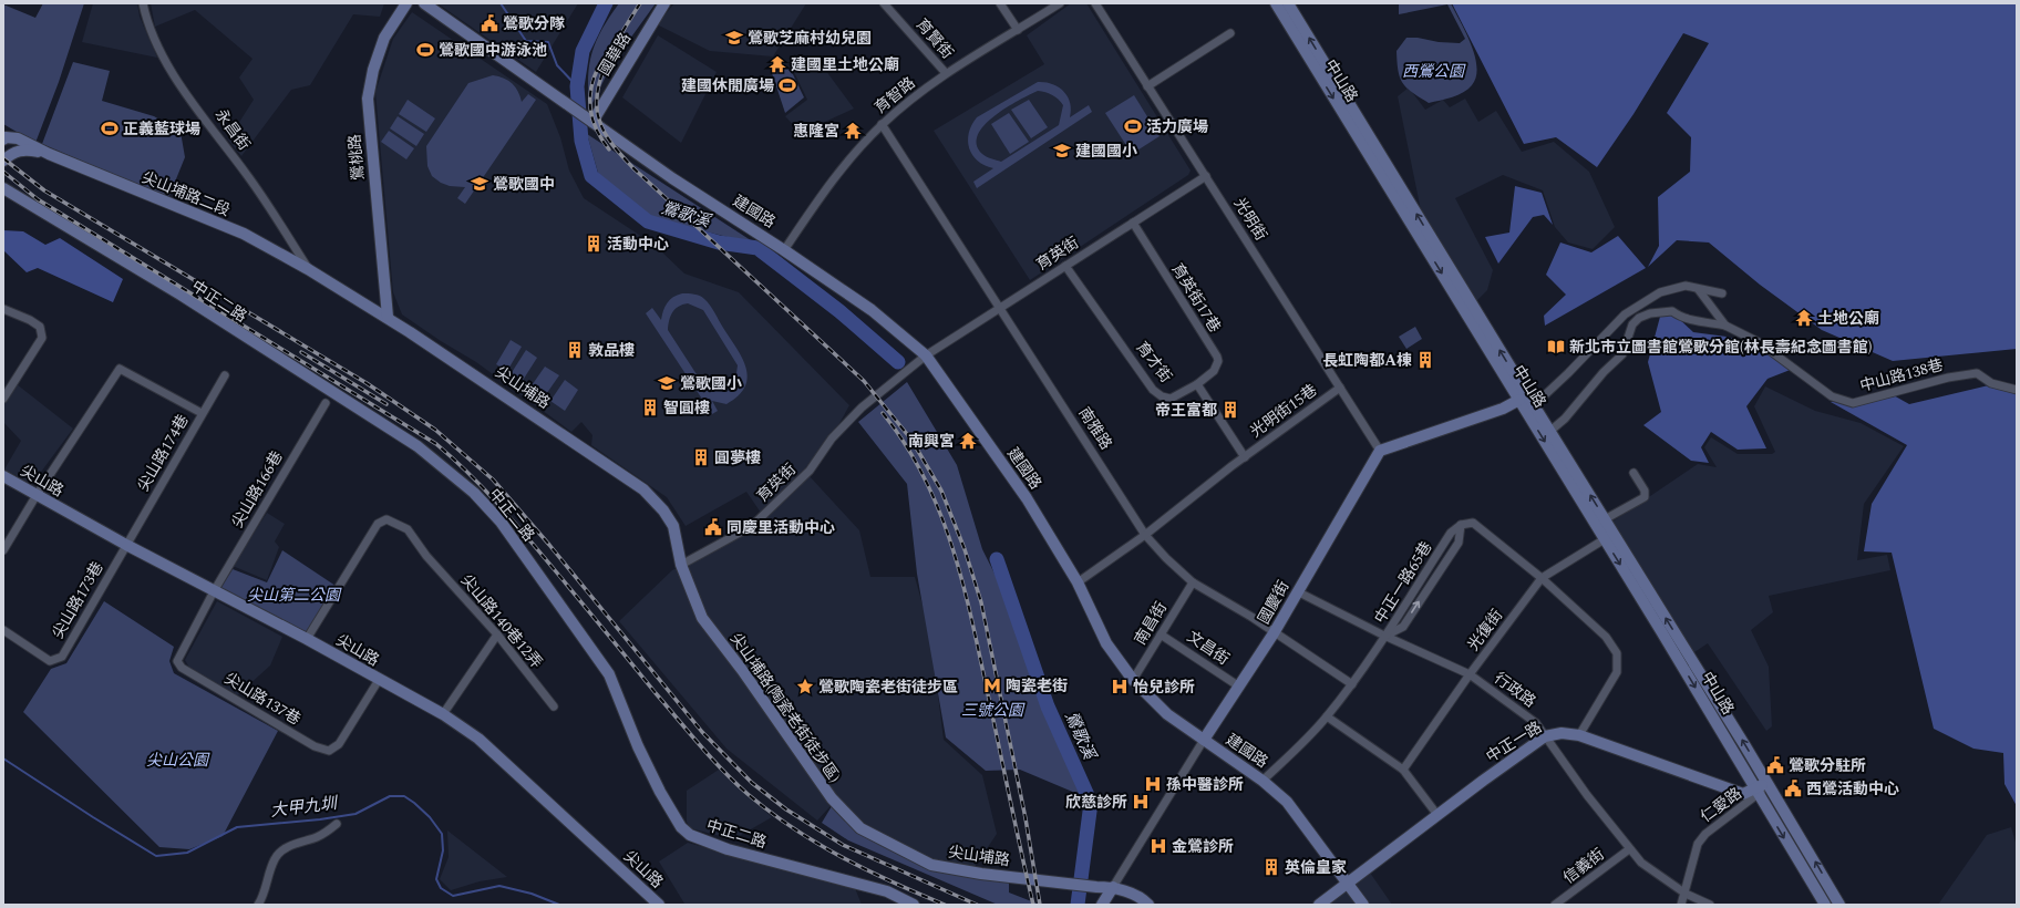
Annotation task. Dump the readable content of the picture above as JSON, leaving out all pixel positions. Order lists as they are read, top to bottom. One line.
{"streets":{"street":["育賢街","國華路","中山路","育智路","永昌街","鶯桃路","尖山埔路二段","建國路","光明街","育英街","育英街17巷","中正二路","育才街","中山路138巷","尖山埔路","光明街15巷","南雅路","尖山路174巷","尖山路","尖山路166巷","中正一路65巷","尖山路173巷","國慶街","尖山路140巷12弄","南昌街","光復街","文昌街","行政路","尖山路137巷","尖山埔路(陶瓷老街徒步區)","中正一路","仁愛路","信義街"]},"crossings":[["育賢街","育智路"],["國華路","建國路"],["中山路","光復街"],["中山路","中正一路"],["中山路","仁愛路"],["育智路","建國路"],["育智路","南雅路"],["永昌街","尖山埔路二段"],["永昌街","尖山埔路"],["鶯桃路","尖山埔路"],["尖山埔路二段","尖山埔路"],["建國路","育英街"],["建國路","光明街15巷"],["建國路","中正一路65巷"],["建國路","國慶街"],["建國路","南昌街"],["建國路","中正一路"],["光明街","育英街"],["光明街","光明街15巷"],["光明街","國慶街"],["育英街","育英街17巷"],["育英街","育才街"],["育英街","尖山埔路"],["育英街","南雅路"],["育英街","尖山埔路(陶瓷老街徒步區)"],["育英街17巷","育才街"],["尖山埔路","國慶街"],["尖山埔路","尖山埔路(陶瓷老街徒步區)"],["光明街15巷","南雅路"],["南雅路","中正一路65巷"],["南雅路","國慶街"],["南雅路","南昌街"],["尖山路174巷","尖山路"],["尖山路174巷","尖山路173巷"],["尖山路","尖山路166巷"],["尖山路","尖山路173巷"],["尖山路","尖山路140巷12弄"],["尖山路","尖山路137巷"],["尖山路166巷","尖山路137巷"],["中正一路65巷","光復街"],["中正一路65巷","行政路"],["中正一路65巷","中正一路"],["國慶街","文昌街"],["國慶街","行政路"],["南昌街","文昌街"],["光復街","行政路"],["行政路","中正一路"],["行政路","仁愛路"],["行政路","信義街"],["中正一路","仁愛路"]],"water":["鶯歌溪","大甲九圳"],"parks":["西鶯公園","尖山第二公園","三號公園","尖山公園"],"places":{"public building":["鶯歌分隊","同慶里活動中心","鶯歌分駐所","西鶯活動中心"],"school or university":["鶯歌芝麻村幼兒園","建國國小","鶯歌國中","鶯歌國小"],"sports":["鶯歌國中游泳池","建國休閒廣場","活力廣場","正義藍球場"],"temple":["建國里土地公廟","惠隆宮","土地公廟","南興宮"],"building":["活動中心","敦品樓","長虹陶都A棟","智圓樓","帝王富都","圓夢樓","英倫皇家"],"library":["新北市立圖書館鶯歌分館(林長壽紀念圖書館)"],"metro station":["陶瓷老街"],"place":["鶯歌陶瓷老街徒步區"],"hospital":["怡兒診所","孫中醫診所","欣慈診所","金鶯診所"]}}
